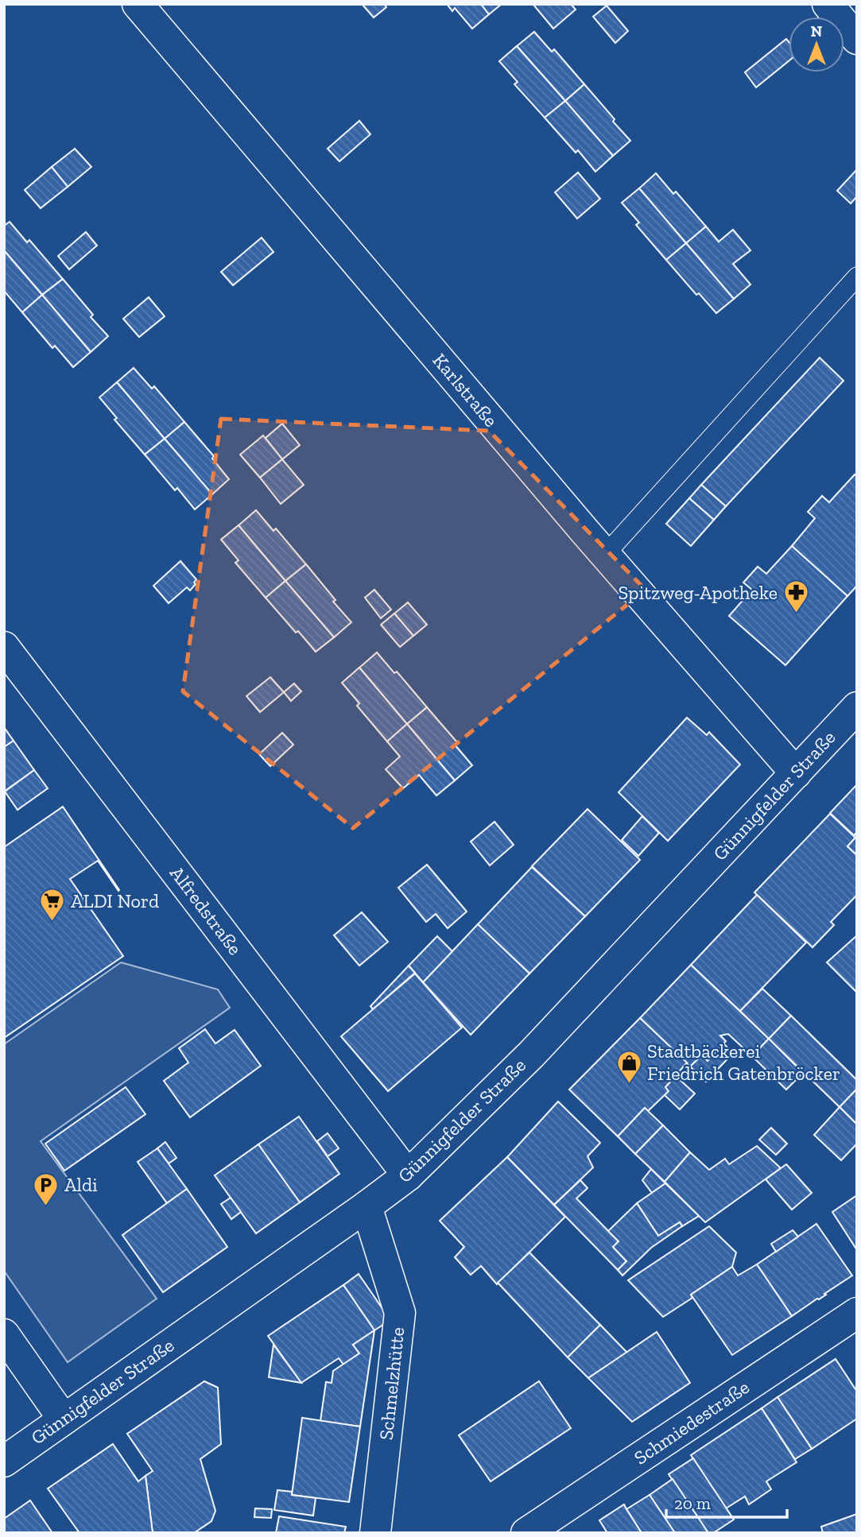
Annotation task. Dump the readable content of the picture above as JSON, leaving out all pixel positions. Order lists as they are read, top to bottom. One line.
{"streets":{"street":["Karlstraße","Günnigfelder Straße","Alfredstraße","Schmelzhütte","Schmiedestraße"]},"crossings":[["Karlstraße","Günnigfelder Straße"],["Günnigfelder Straße","Alfredstraße"],["Günnigfelder Straße","Schmelzhütte"]],"places":{"pharmacy":["Spitzweg-Apotheke"],"supermarket":["ALDI Nord"],"shop":["Stadtbäckerei Friedrich Gatenbröcker"],"parking":["Aldi"]},"scale_bar":"20 m","north":"top"}
